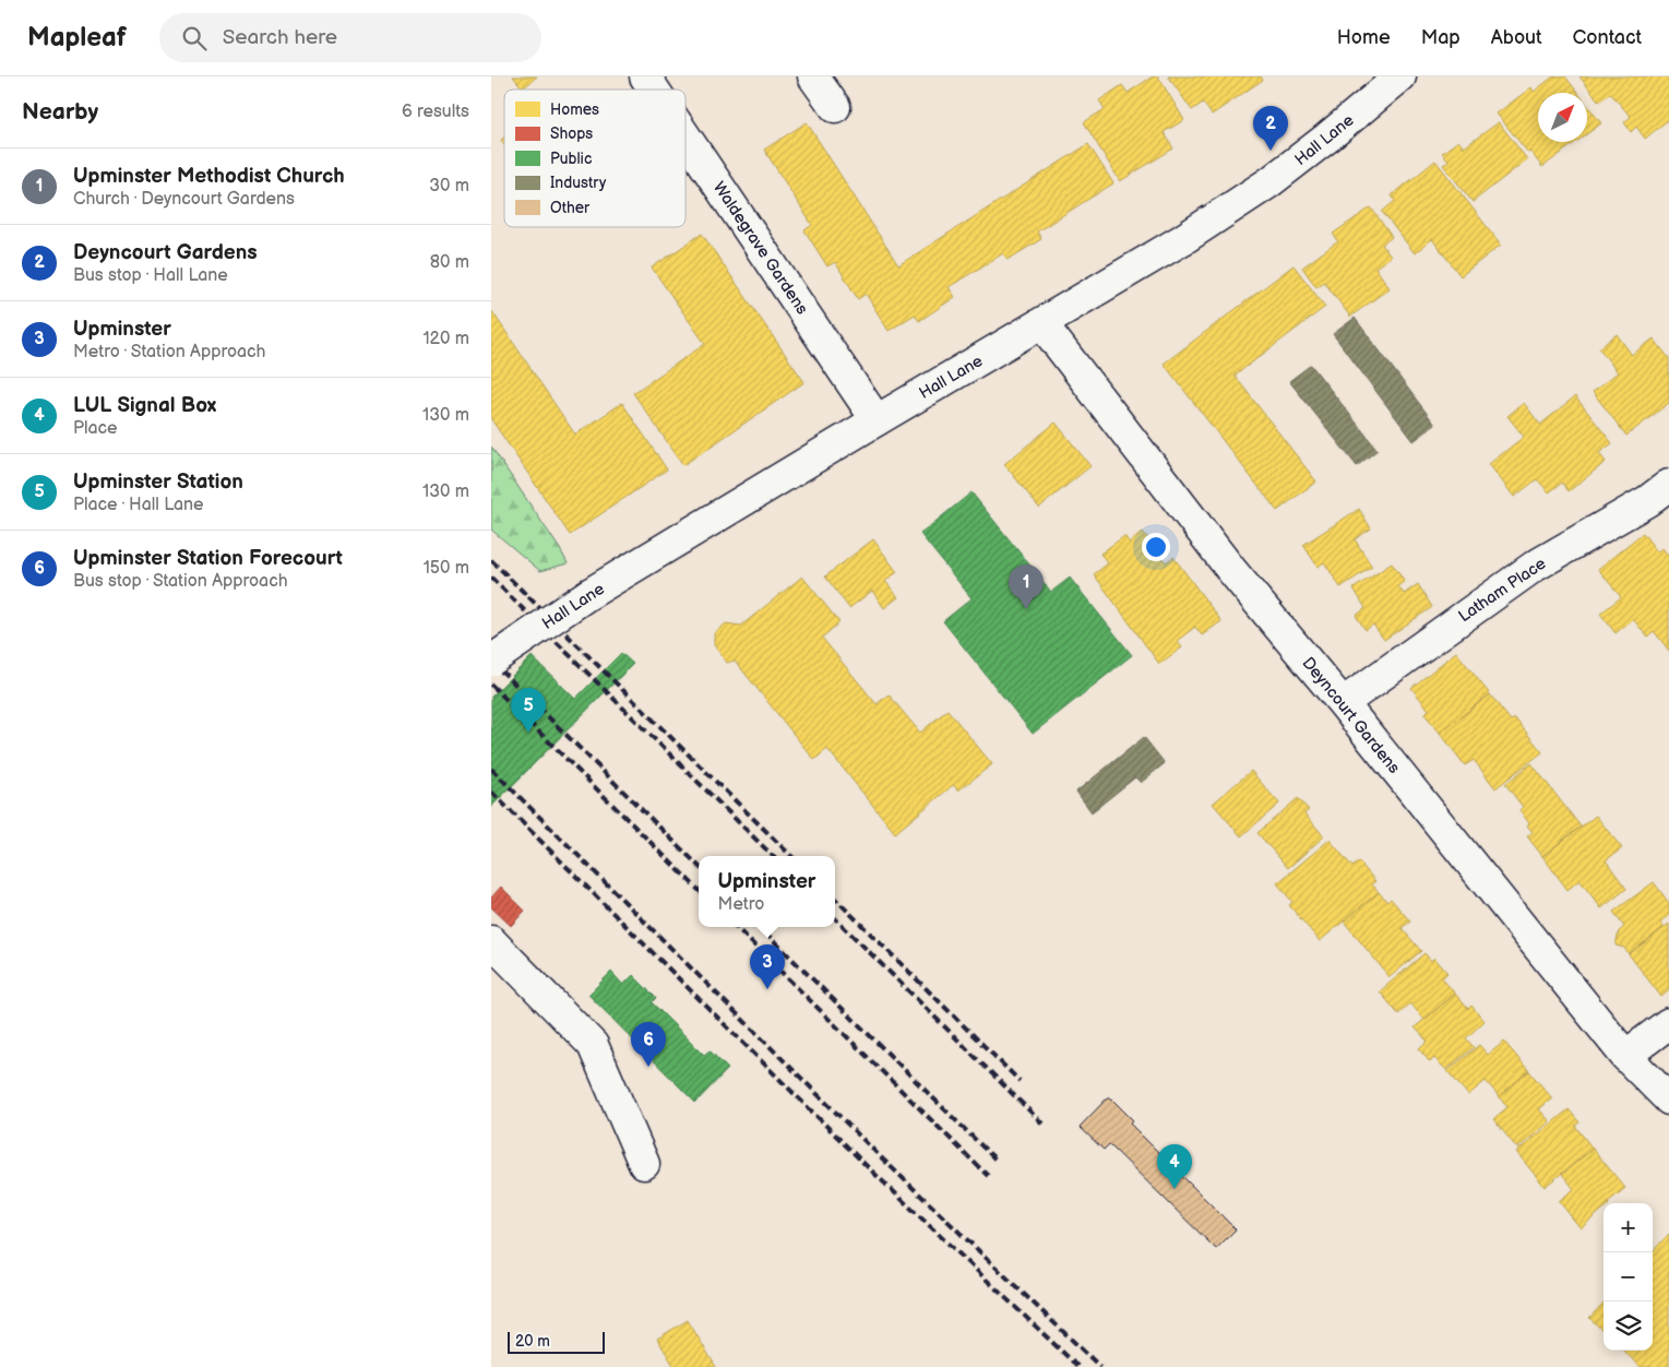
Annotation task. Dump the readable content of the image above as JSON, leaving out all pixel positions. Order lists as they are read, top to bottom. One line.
{"streets":{"street":["Hall Lane","Waldegrave Gardens","Latham Place","Deyncourt Gardens"]},"crossings":[["Hall Lane","Waldegrave Gardens"],["Hall Lane","Deyncourt Gardens"],["Latham Place","Deyncourt Gardens"]],"legend":["Homes","Shops","Public","Industry","Other"],"scale_bar":"20 m","north":"top right","page":{"header":"Mapleaf","search":"Search here","nav":["Home","Map","About","Contact"],"heading":["Nearby","6 results"],"pins":["2","1","5","3","6","4"],"list":[{"mark":"1","name":"Upminster Methodist Church","note":"Church · Deyncourt Gardens","value":"30 m"},{"mark":"2","name":"Deyncourt Gardens","note":"Bus stop · Hall Lane","value":"80 m"},{"mark":"3","name":"Upminster","note":"Metro · Station Approach","value":"120 m"},{"mark":"4","name":"LUL Signal Box","note":"Place","value":"130 m"},{"mark":"5","name":"Upminster Station","note":"Place · Hall Lane","value":"130 m"},{"mark":"6","name":"Upminster Station Forecourt","note":"Bus stop · Station Approach","value":"150 m"}],"popup":["Upminster","Metro"],"map_buttons":["+","−"],"scale":"20 m"}}
